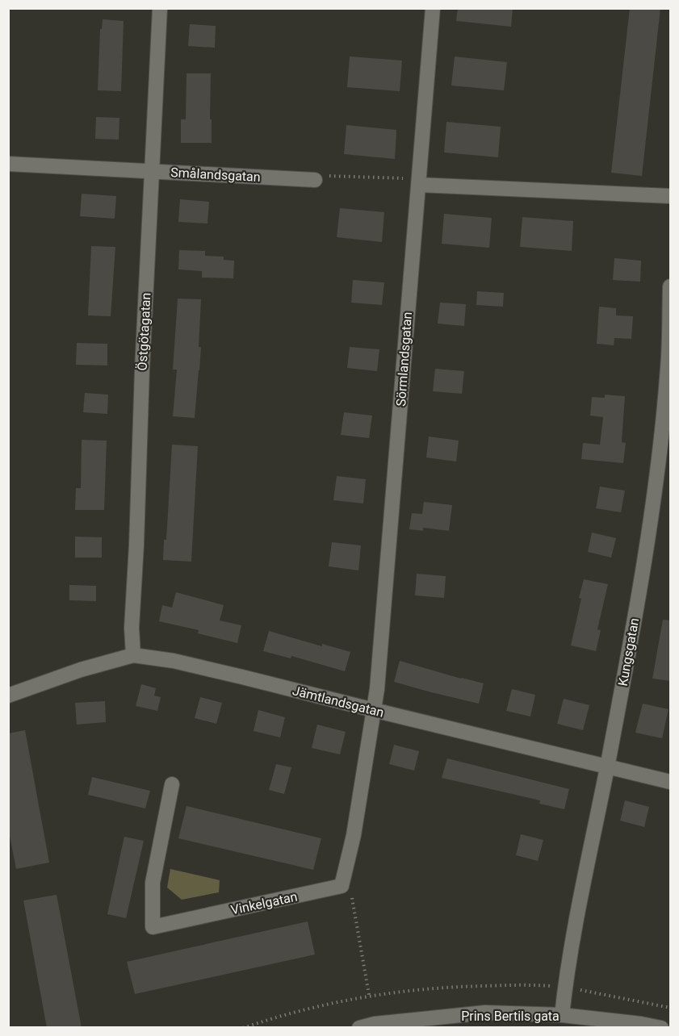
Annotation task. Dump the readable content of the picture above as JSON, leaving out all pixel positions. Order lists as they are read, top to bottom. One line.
{"streets":{"street":["Smålandsgatan","Östgötagatan","Sörmlandsgatan","Kungsgatan","Jämtlandsgatan","Vinkelgatan","Prins Bertils gata"]},"crossings":[["Smålandsgatan","Östgötagatan"],["Östgötagatan","Jämtlandsgatan"],["Sörmlandsgatan","Jämtlandsgatan"],["Kungsgatan","Jämtlandsgatan"],["Kungsgatan","Prins Bertils gata"]]}
